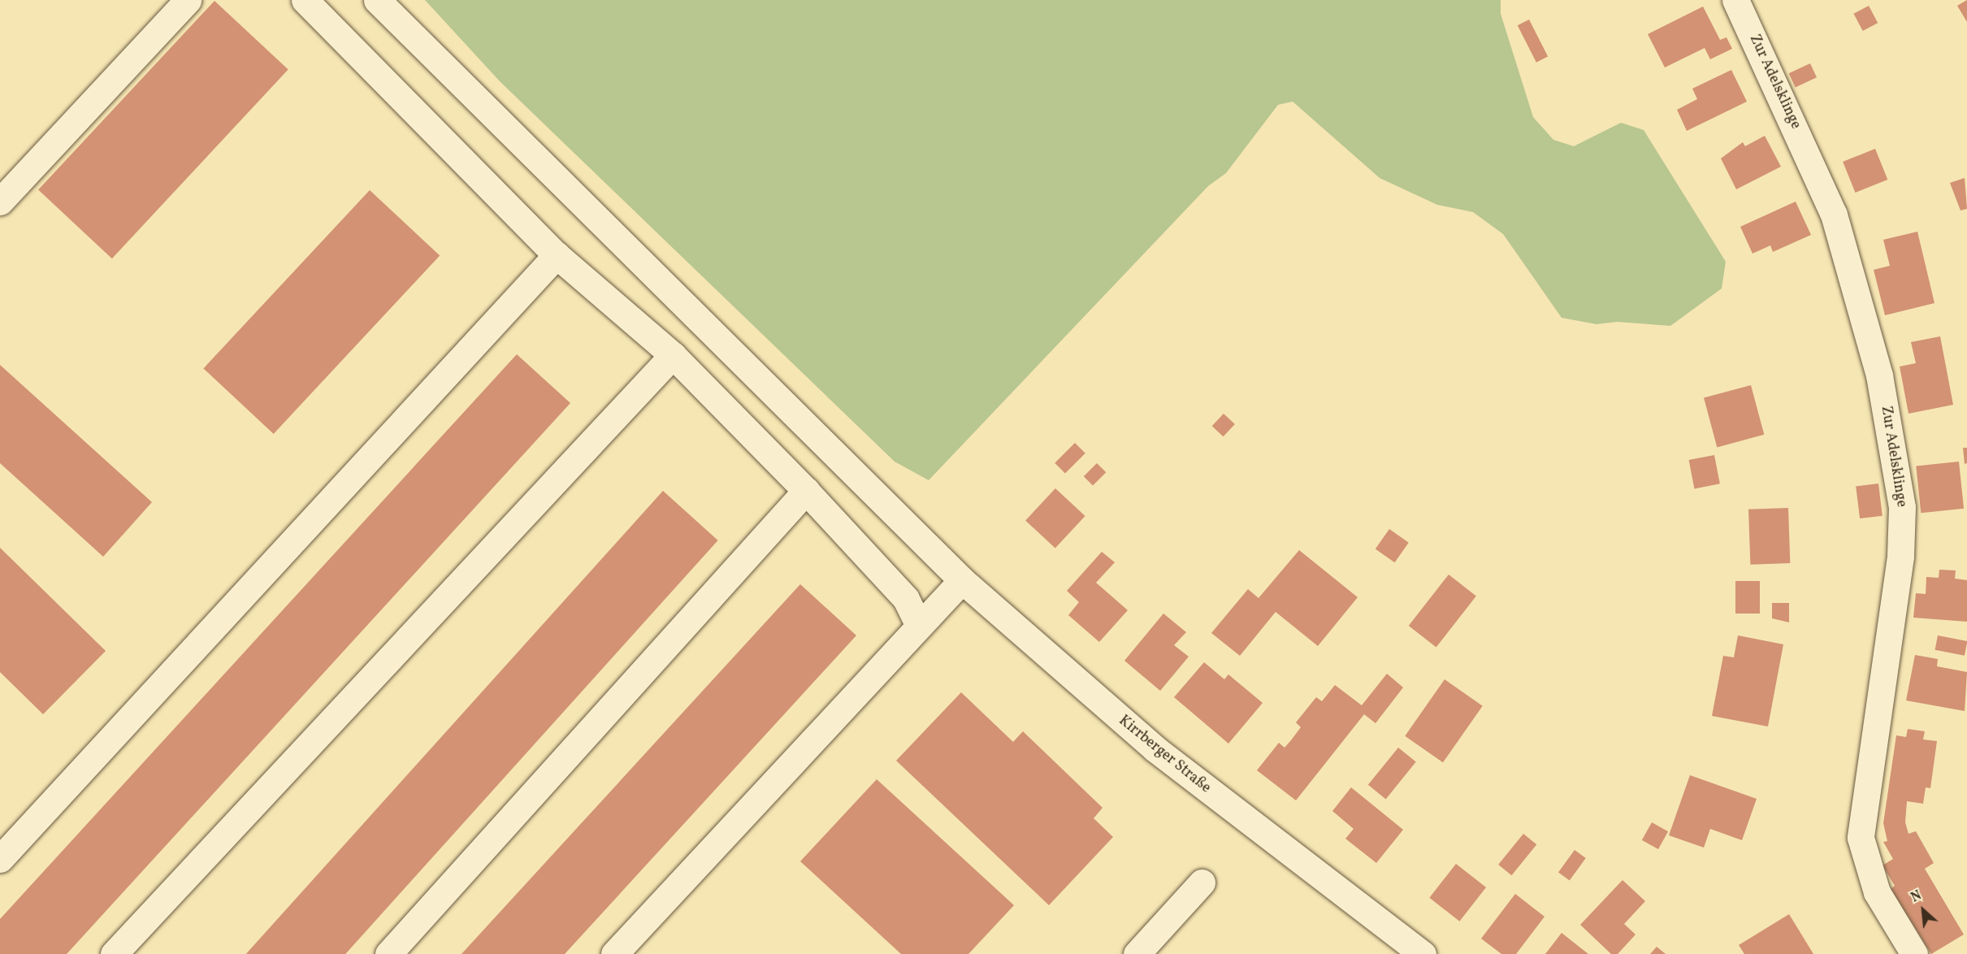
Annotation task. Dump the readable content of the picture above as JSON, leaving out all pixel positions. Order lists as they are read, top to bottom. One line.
{"streets":{"street":["Zur Adelsklinge","Kirrberger Straße"]},"north":"top left"}
